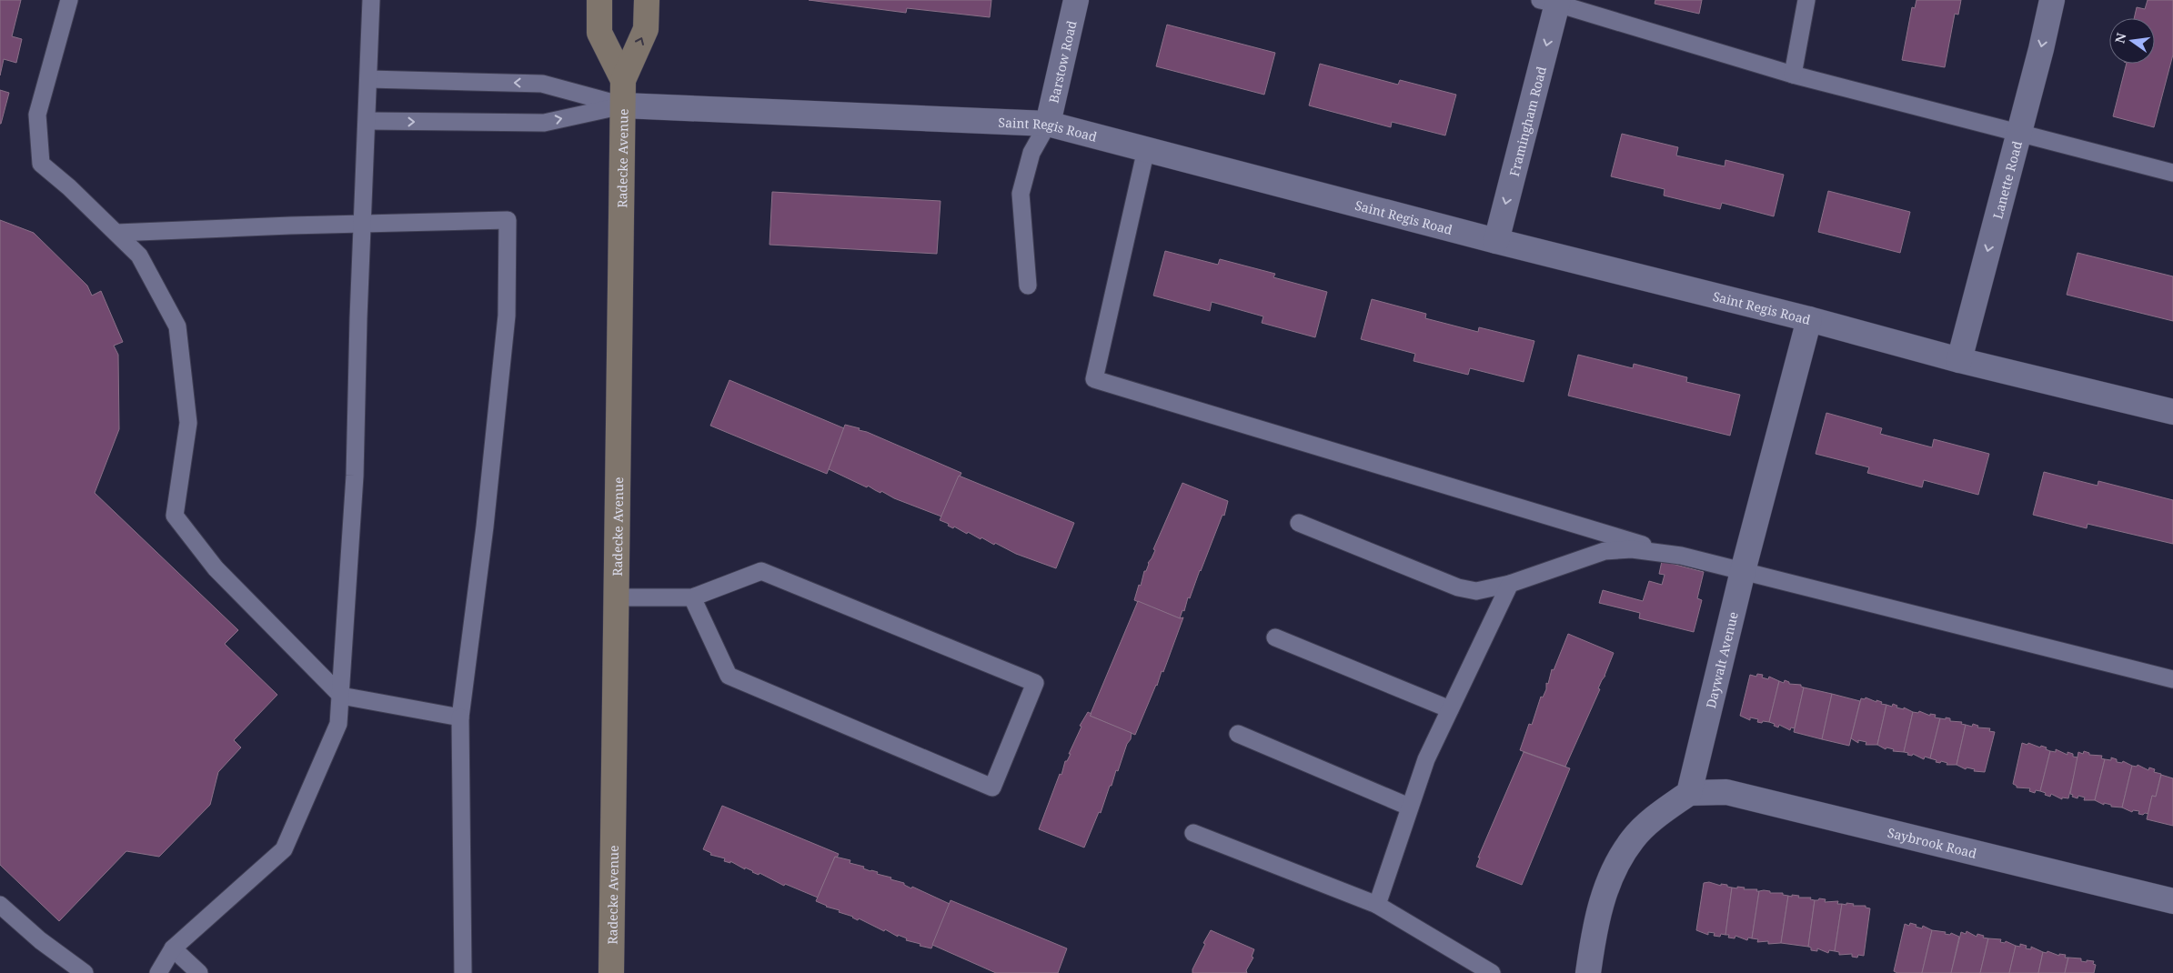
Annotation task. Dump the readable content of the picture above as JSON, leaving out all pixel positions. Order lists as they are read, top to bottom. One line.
{"streets":{"street":["Barstow Road","Framingham Road","Saint Regis Road","Radecke Avenue","Lanette Road","Daywalt Avenue","Saybrook Road"]},"crossings":[["Barstow Road","Saint Regis Road"],["Framingham Road","Saint Regis Road"],["Saint Regis Road","Radecke Avenue"],["Saint Regis Road","Lanette Road"],["Saint Regis Road","Daywalt Avenue"],["Daywalt Avenue","Saybrook Road"]],"one_way":["Framingham Road","Lanette Road"],"north":"left"}
